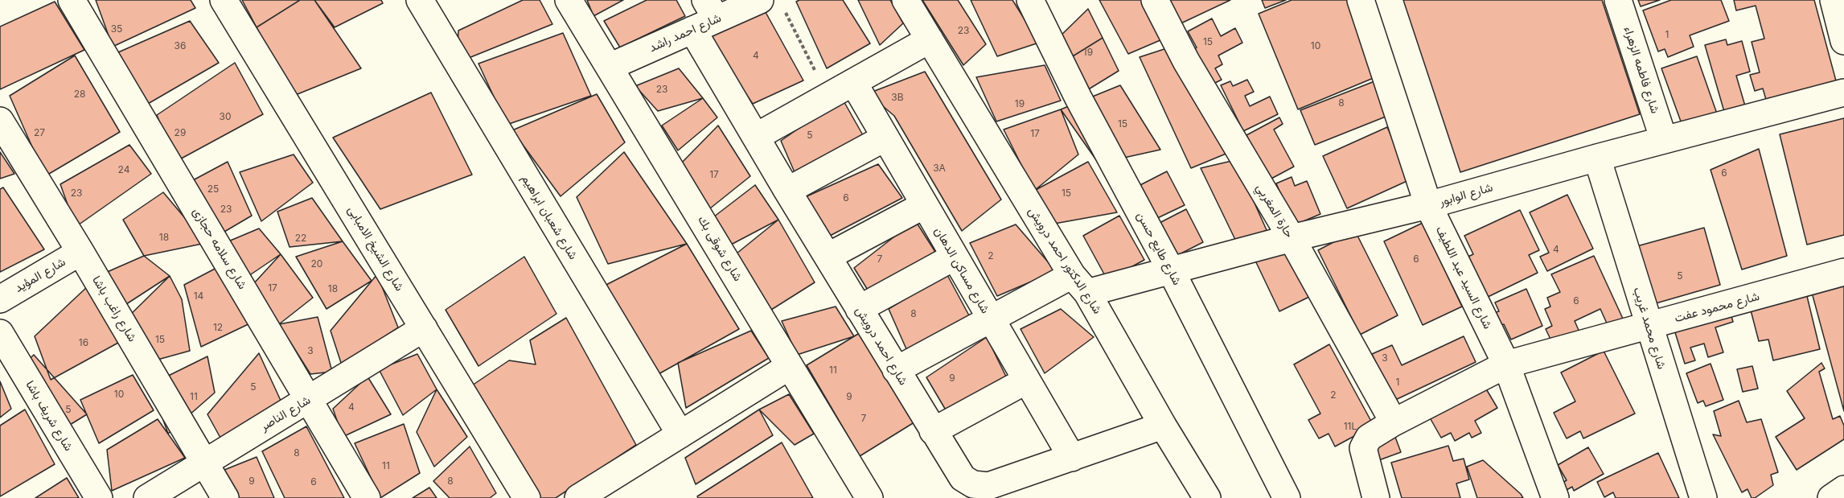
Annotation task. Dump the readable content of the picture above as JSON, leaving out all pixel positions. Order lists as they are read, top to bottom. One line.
{"streets":{"street":["شارع احمد راشد","شارع فاطمه الزهراء","شارع الوابور","حارة المغربي","شارع شعبان ابراهيم","شارع سلامه حجازى","شارع الشيخ الامبابى","شارع شوقى بك","شارع طايع حسن","شارع الدكتور احمد درويش","شارع مساكن الدهان","شارع المؤيد","شارع السيد عبد اللطيف","شارع محمود عفت","شارع راغب باشا","شارع محمد غريب","شارع احمد درويش","شارع الناصر","شارع شريف باشا"]},"crossings":[["شارع احمد راشد","شارع شوقى بك"],["شارع احمد راشد","شارع احمد درويش"],["شارع فاطمه الزهراء","شارع الوابور"],["شارع الوابور","حارة المغربي"],["شارع الوابور","شارع طايع حسن"],["شارع الوابور","شارع الدكتور احمد درويش"],["شارع الوابور","شارع مساكن الدهان"],["شارع الوابور","شارع السيد عبد اللطيف"],["شارع الوابور","شارع محمد غريب"],["شارع الوابور","شارع احمد درويش"],["حارة المغربي","شارع محمود عفت"],["شارع سلامه حجازى","شارع الناصر"],["شارع الشيخ الامبابى","شارع الناصر"],["شارع الدكتور احمد درويش","شارع احمد درويش"],["شارع مساكن الدهان","شارع احمد درويش"],["شارع المؤيد","شارع راغب باشا"],["شارع السيد عبد اللطيف","شارع محمود عفت"],["شارع محمود عفت","شارع محمد غريب"],["شارع راغب باشا","شارع الناصر"]],"house_numbers":["35","23","1","15","36","10","19","4","23","28","3B","8","19","30","15","27","29","17","5","3A","24","6","17","25","23","15","6","23","18","22","4","2","7","6","20","5","17","18","14","6","8","12","15","16","3","3","11","9","1","5","10","2","11","9","4","5","7","11L","8","11","9","8","6"]}
